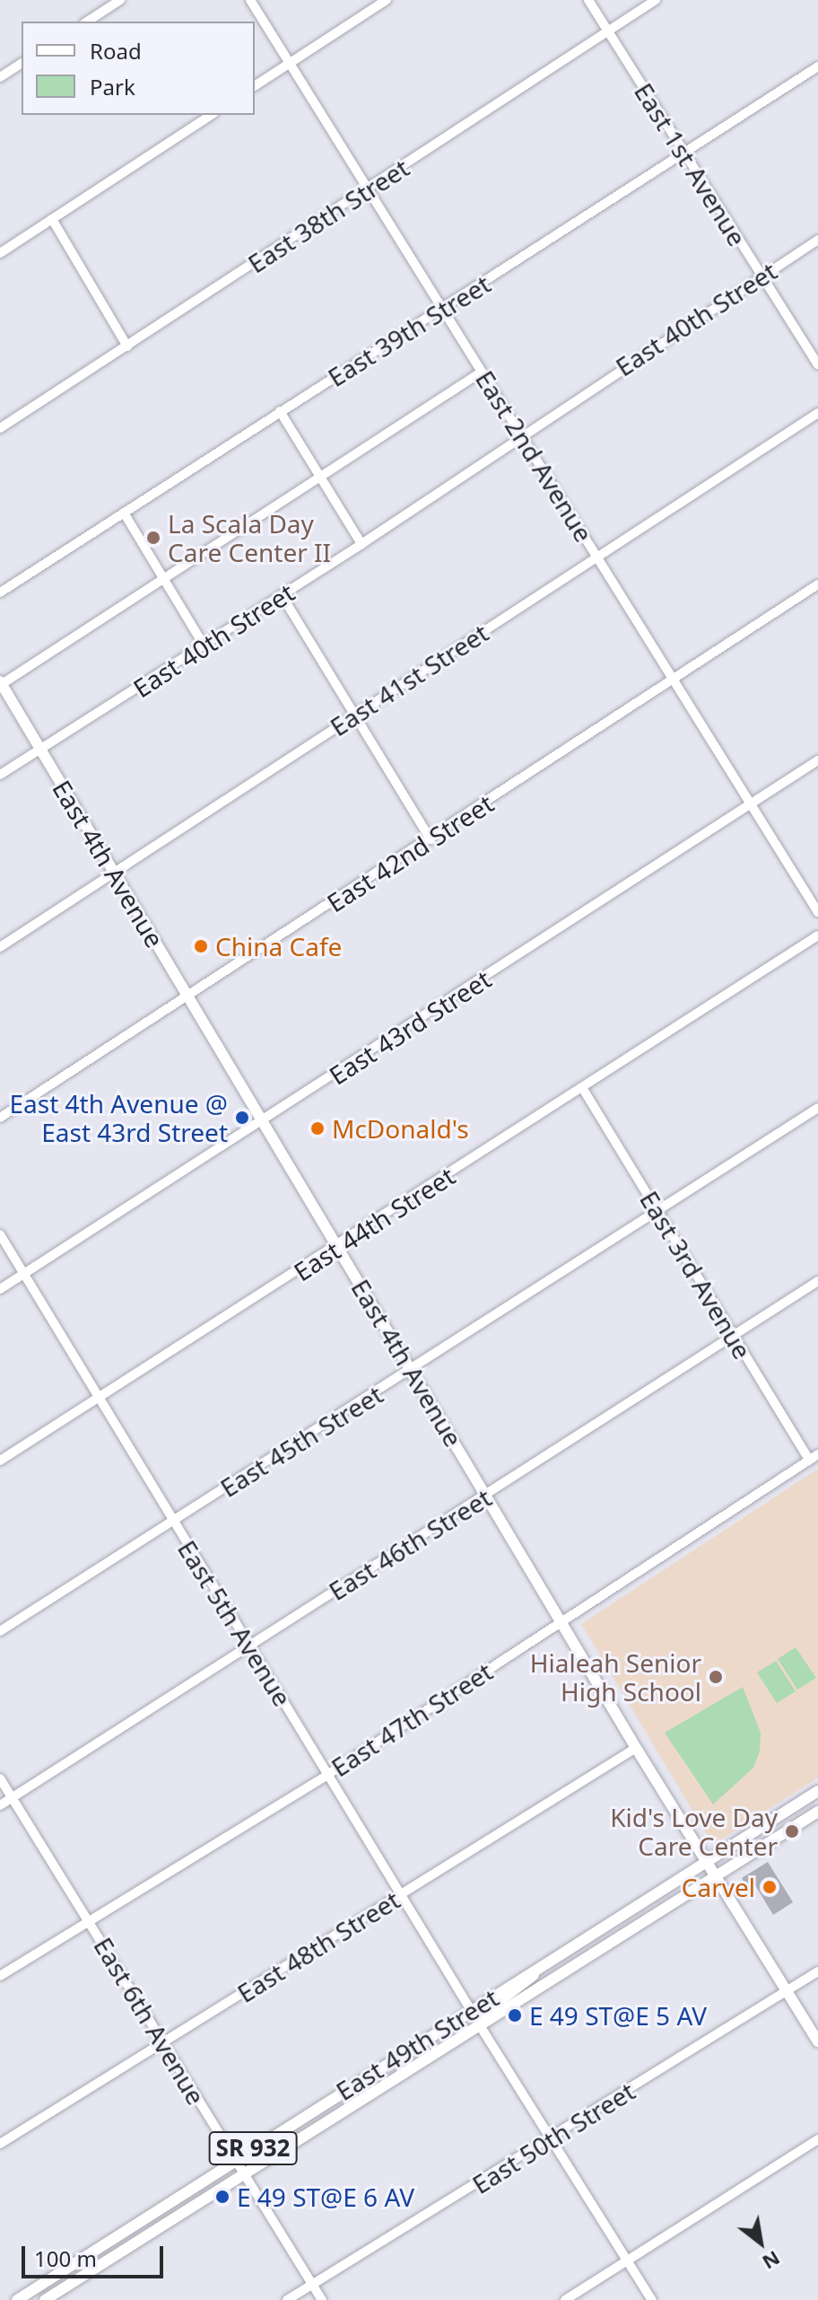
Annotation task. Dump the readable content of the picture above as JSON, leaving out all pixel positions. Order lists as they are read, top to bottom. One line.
{"streets":{"main road":["East 4th Avenue","East 49th Street","SR 932"],"street":["East 1st Avenue","East 38th Street","East 40th Street","East 39th Street","East 2nd Avenue","East 41st Street","East 42nd Street","East 43rd Street","East 44th Street","East 3rd Avenue","East 45th Street","East 46th Street","East 5th Avenue","East 47th Street","East 48th Street","East 6th Avenue","East 50th Street"]},"crossings":[["East 1st Avenue","East 38th Street"],["East 1st Avenue","East 40th Street"],["East 1st Avenue","East 39th Street"],["East 38th Street","East 2nd Avenue"],["East 40th Street","East 2nd Avenue"],["East 40th Street","East 4th Avenue"],["East 39th Street","East 2nd Avenue"],["East 2nd Avenue","East 41st Street"],["East 2nd Avenue","East 42nd Street"],["East 2nd Avenue","East 43rd Street"],["East 41st Street","East 4th Avenue"],["East 42nd Street","East 4th Avenue"],["East 4th Avenue","East 43rd Street"],["East 4th Avenue","East 44th Street"],["East 4th Avenue","East 45th Street"],["East 4th Avenue","East 46th Street"],["East 4th Avenue","East 47th Street"],["East 4th Avenue","East 48th Street"],["East 4th Avenue","East 49th Street"],["East 4th Avenue","East 50th Street"],["East 43rd Street","East 5th Avenue"],["East 44th Street","East 3rd Avenue"],["East 44th Street","East 5th Avenue"],["East 3rd Avenue","East 45th Street"],["East 3rd Avenue","East 46th Street"],["East 3rd Avenue","East 47th Street"],["East 45th Street","East 5th Avenue"],["East 46th Street","East 5th Avenue"],["East 46th Street","East 6th Avenue"],["East 5th Avenue","East 47th Street"],["East 5th Avenue","East 48th Street"],["East 5th Avenue","East 49th Street"],["East 47th Street","East 6th Avenue"],["East 48th Street","East 6th Avenue"],["East 6th Avenue","East 49th Street"],["East 6th Avenue","East 50th Street"]],"places":["La Scala Day Care Center II","China Cafe","East 4th Avenue @ East 43rd Street","McDonald's","Hialeah Senior High School","Kid's Love Day Care Center","Carvel","E 49 ST@E 5 AV","E 49 ST@E 6 AV"],"legend":["Road","Park"],"scale_bar":"100 m","north":"bottom right"}
